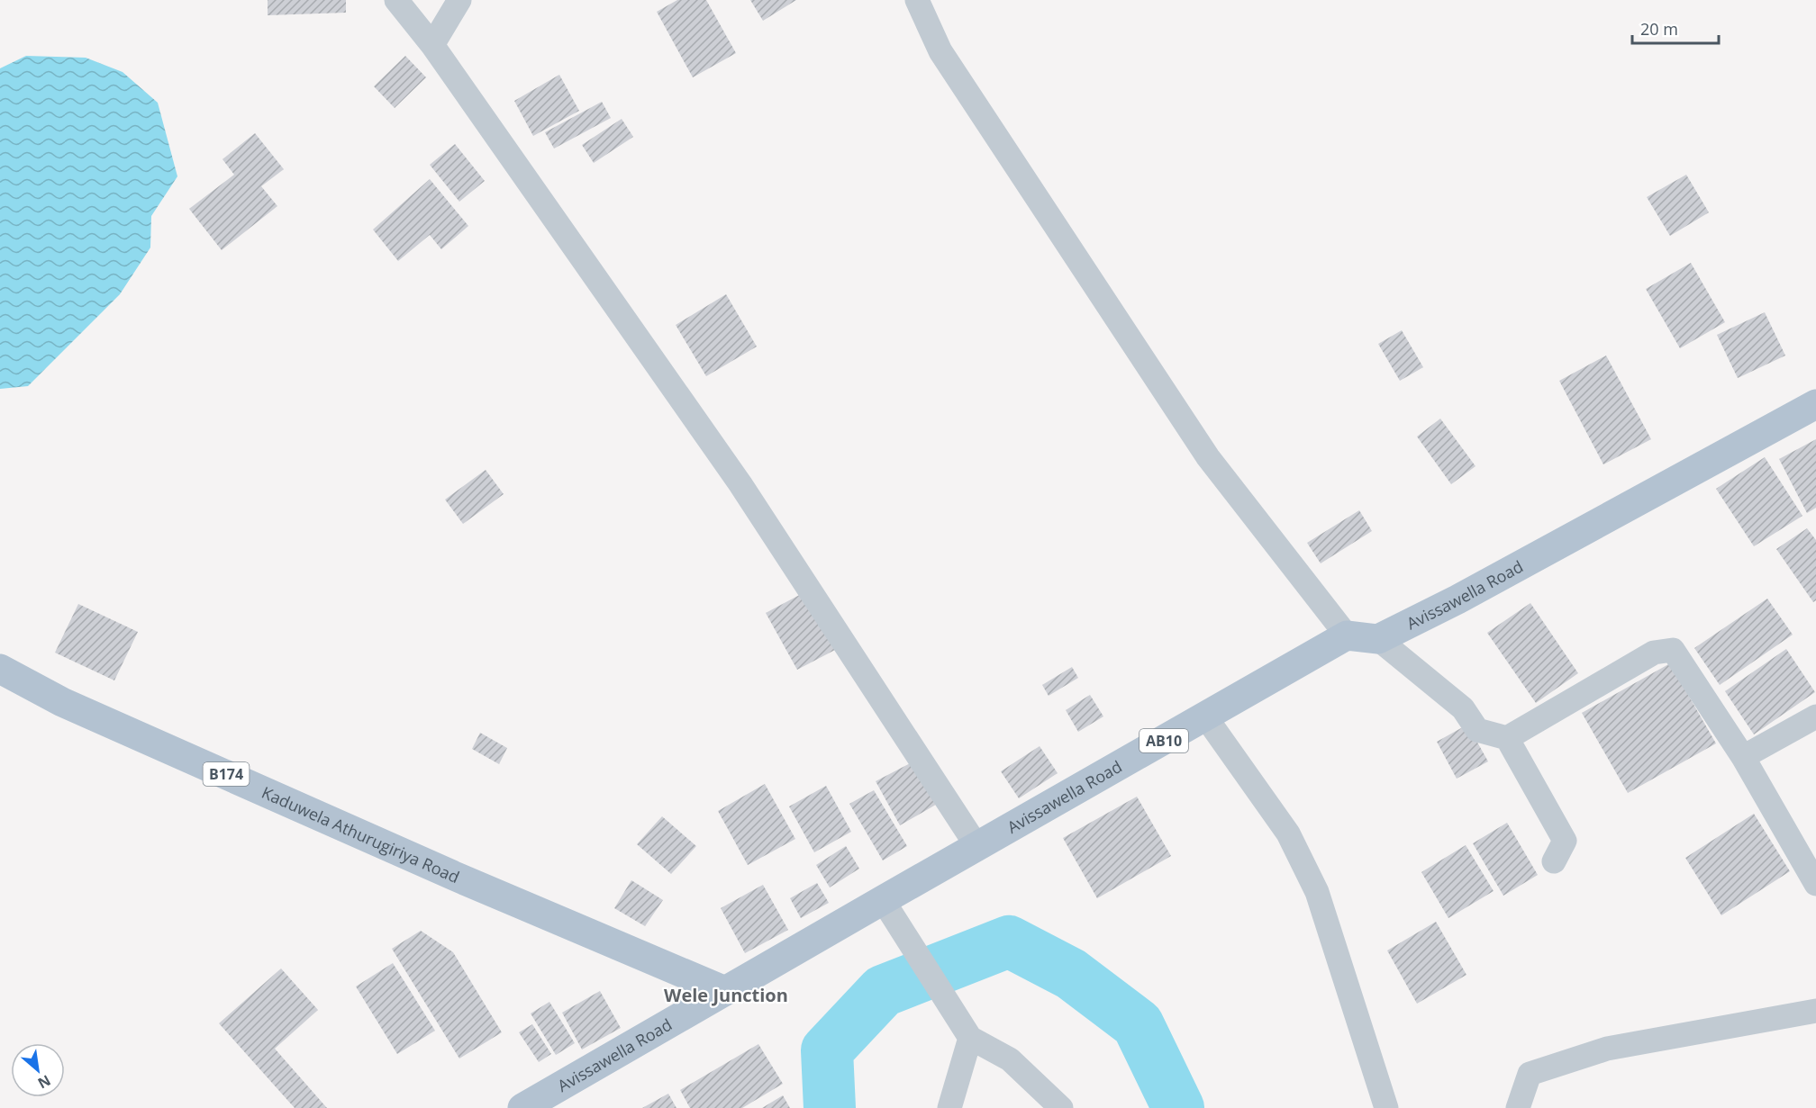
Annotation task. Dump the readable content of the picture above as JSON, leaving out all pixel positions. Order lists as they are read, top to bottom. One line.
{"streets":{"main road":["Avissawella Road","AB10","B174","Kaduwela Athurugiriya Road"]},"crossings":[["Avissawella Road","Kaduwela Athurugiriya Road"]],"districts":["Wele Junction"],"scale_bar":"20 m","north":"bottom right"}
